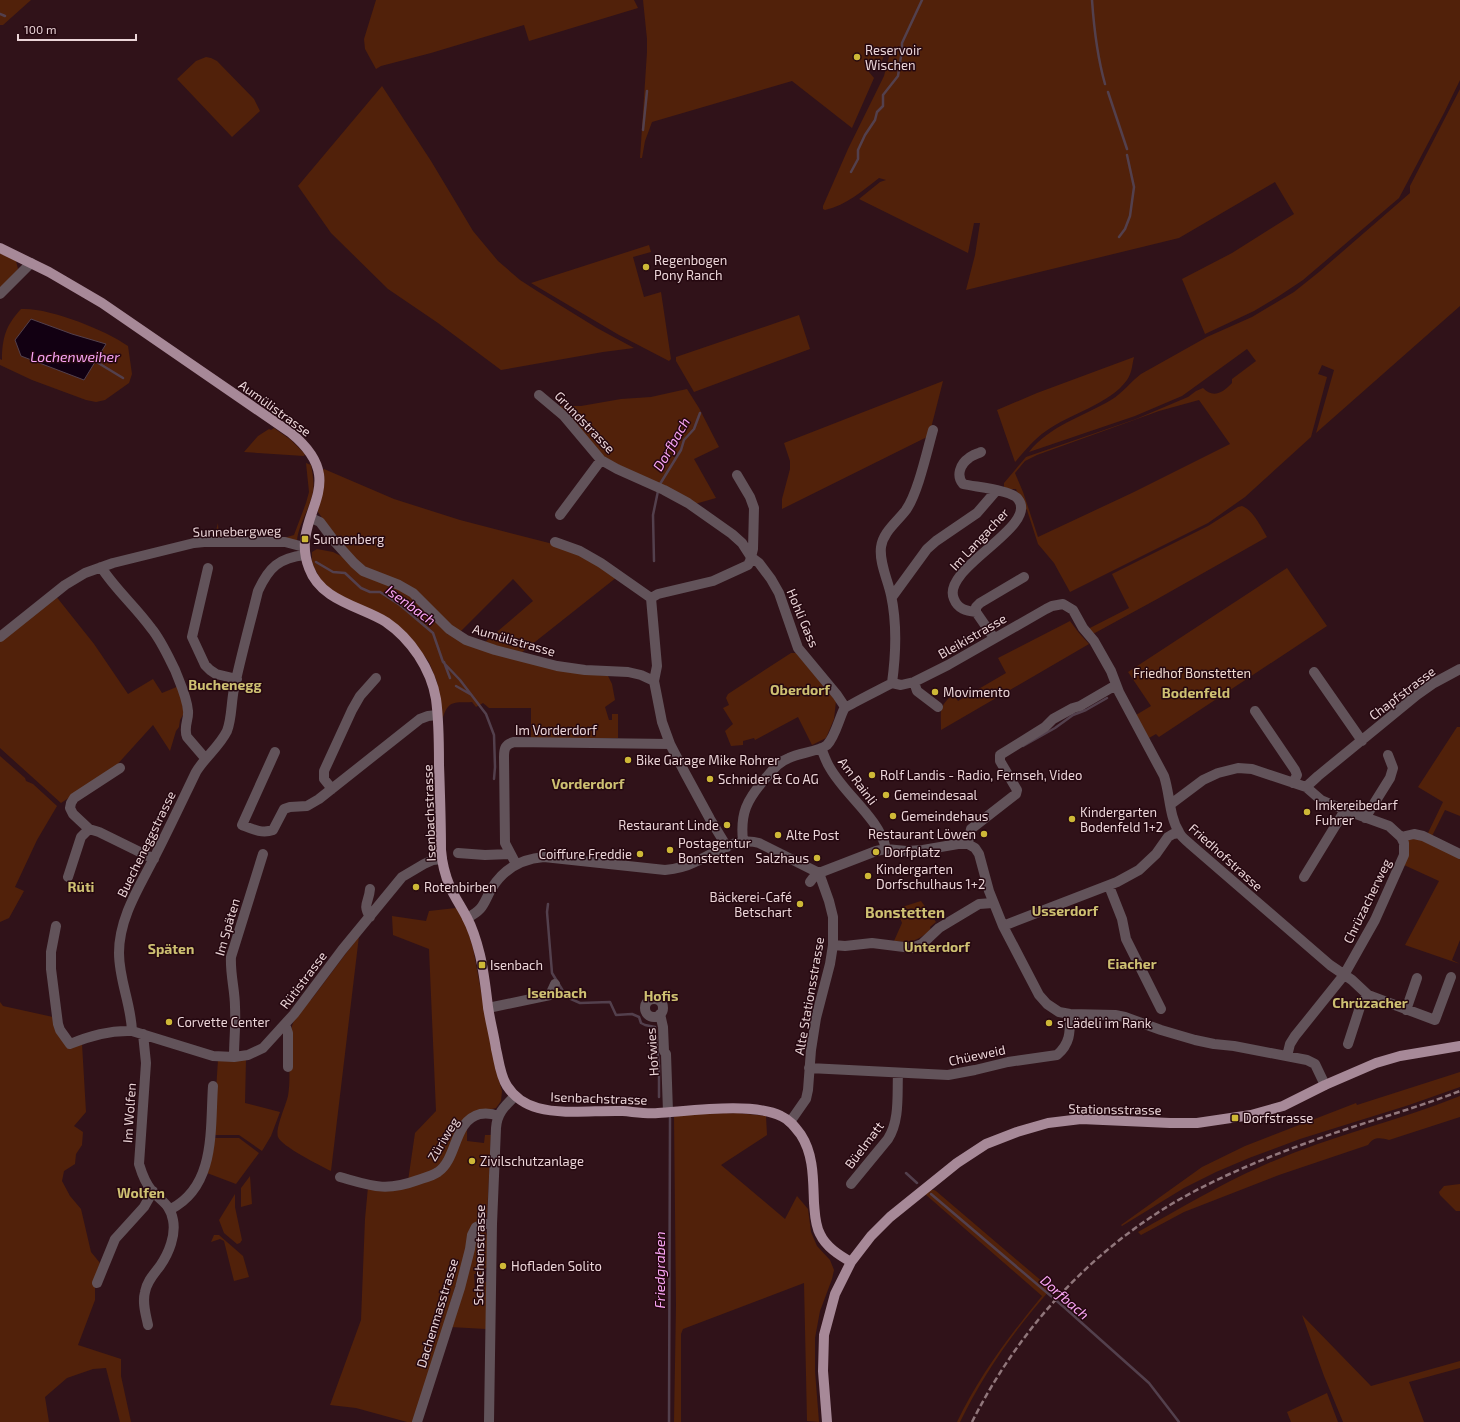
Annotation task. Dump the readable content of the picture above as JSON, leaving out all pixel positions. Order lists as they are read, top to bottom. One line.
{"streets":{"main road":["Aumülistrasse","Isenbachstrasse","Stationsstrasse"],"street":["Grundstrasse","Sunnebergweg","Im Langacher","Hohli Gass","Bleikistrasse","Chapfstrasse","Im Vorderdorf","Am Rainli","Buecheneggstrasse","Friedhofstrasse","Chrüzacherweg","Im Späten","Rütistrasse","Alte Stationsstrasse","Hofwies","Chüeweid","Im Wolfen","Züriweg","Büelmatt","Schachenstrasse","Dachenmasstrasse"]},"crossings":[["Aumülistrasse","Isenbachstrasse"],["Grundstrasse","Hohli Gass"],["Sunnebergweg","Isenbachstrasse"],["Sunnebergweg","Buecheneggstrasse"],["Bleikistrasse","Friedhofstrasse"],["Isenbachstrasse","Buecheneggstrasse"],["Isenbachstrasse","Rütistrasse"],["Isenbachstrasse","Alte Stationsstrasse"],["Isenbachstrasse","Hofwies"],["Isenbachstrasse","Stationsstrasse"],["Buecheneggstrasse","Rütistrasse"],["Friedhofstrasse","Chrüzacherweg"],["Im Späten","Rütistrasse"],["Rütistrasse","Im Wolfen"],["Alte Stationsstrasse","Chüeweid"],["Chüeweid","Büelmatt"],["Züriweg","Schachenstrasse"],["Schachenstrasse","Dachenmasstrasse"]],"districts":["Buchenegg","Oberdorf","Bodenfeld","Vorderdorf","Rüti","Usserdorf","Bonstetten","Unterdorf","Späten","Eiacher","Isenbach","Hofis","Chrüzacher","Wolfen"],"water":["Lochenweiher","Dorfbach","Isenbach","Friedgraben"],"parks":["Friedhof Bonstetten"],"places":{"other":["Reservoir Wischen","Regenbogen Pony Ranch","Movimento","Bike Garage Mike Rohrer","Rolf Landis - Radio, Fernseh, Video","Schnider & Co AG","Gemeindesaal","Imkereibedarf Fuhrer","Gemeindehaus","Kindergarten Bodenfeld 1+2","Restaurant Linde","Restaurant Löwen","Alte Post","Postagentur Bonstetten","Dorfplatz","Coiffure Freddie","Salzhaus","Kindergarten Dorfschulhaus 1+2","Rotenbirben","Bäckerei-Café Betschart","Corvette Center","s'Lädeli im Rank","Zivilschutzanlage","Hofladen Solito"],"transit":["Sunnenberg","Isenbach","Dorfstrasse"]},"scale_bar":"100 m"}
